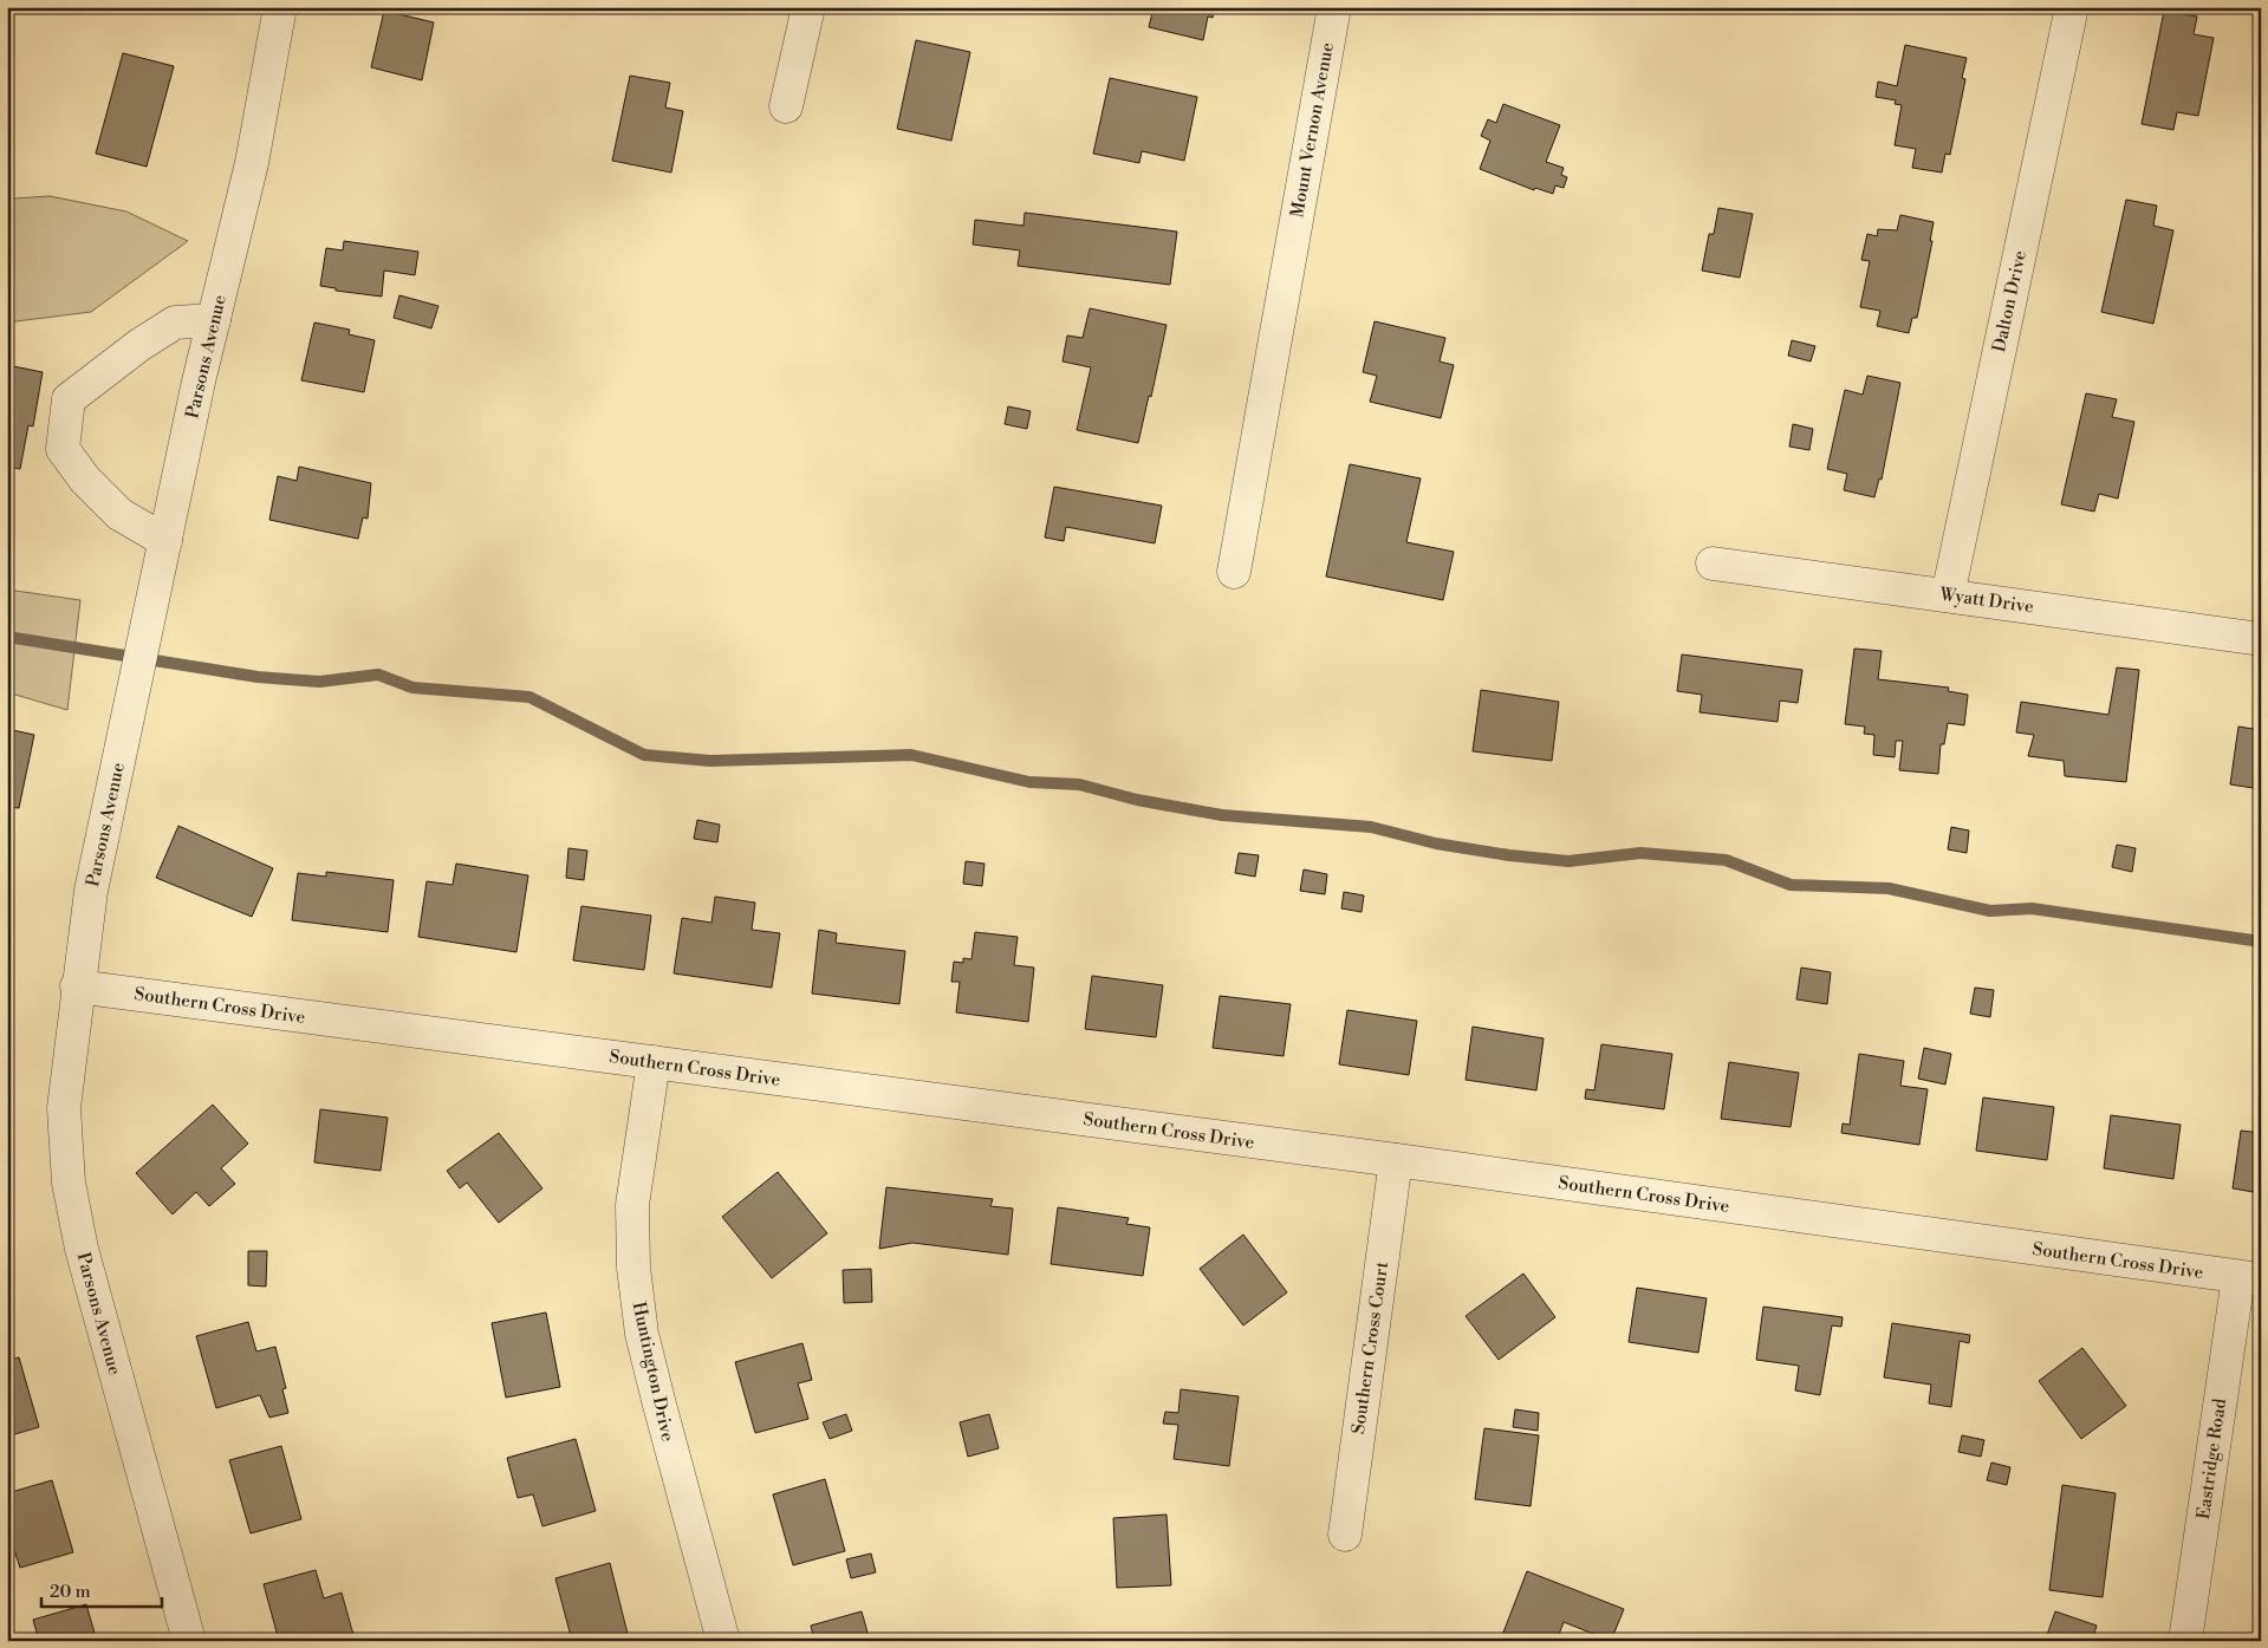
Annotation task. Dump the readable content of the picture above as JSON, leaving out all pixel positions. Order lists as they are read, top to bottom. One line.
{"streets":{"street":["Mount Vernon Avenue","Dalton Drive","Parsons Avenue","Wyatt Drive","Southern Cross Drive","Southern Cross Court","Huntington Drive","Eastridge Road"]},"crossings":[["Dalton Drive","Wyatt Drive"],["Parsons Avenue","Southern Cross Drive"],["Southern Cross Drive","Southern Cross Court"],["Southern Cross Drive","Huntington Drive"],["Southern Cross Drive","Eastridge Road"]],"scale_bar":"20 m"}
